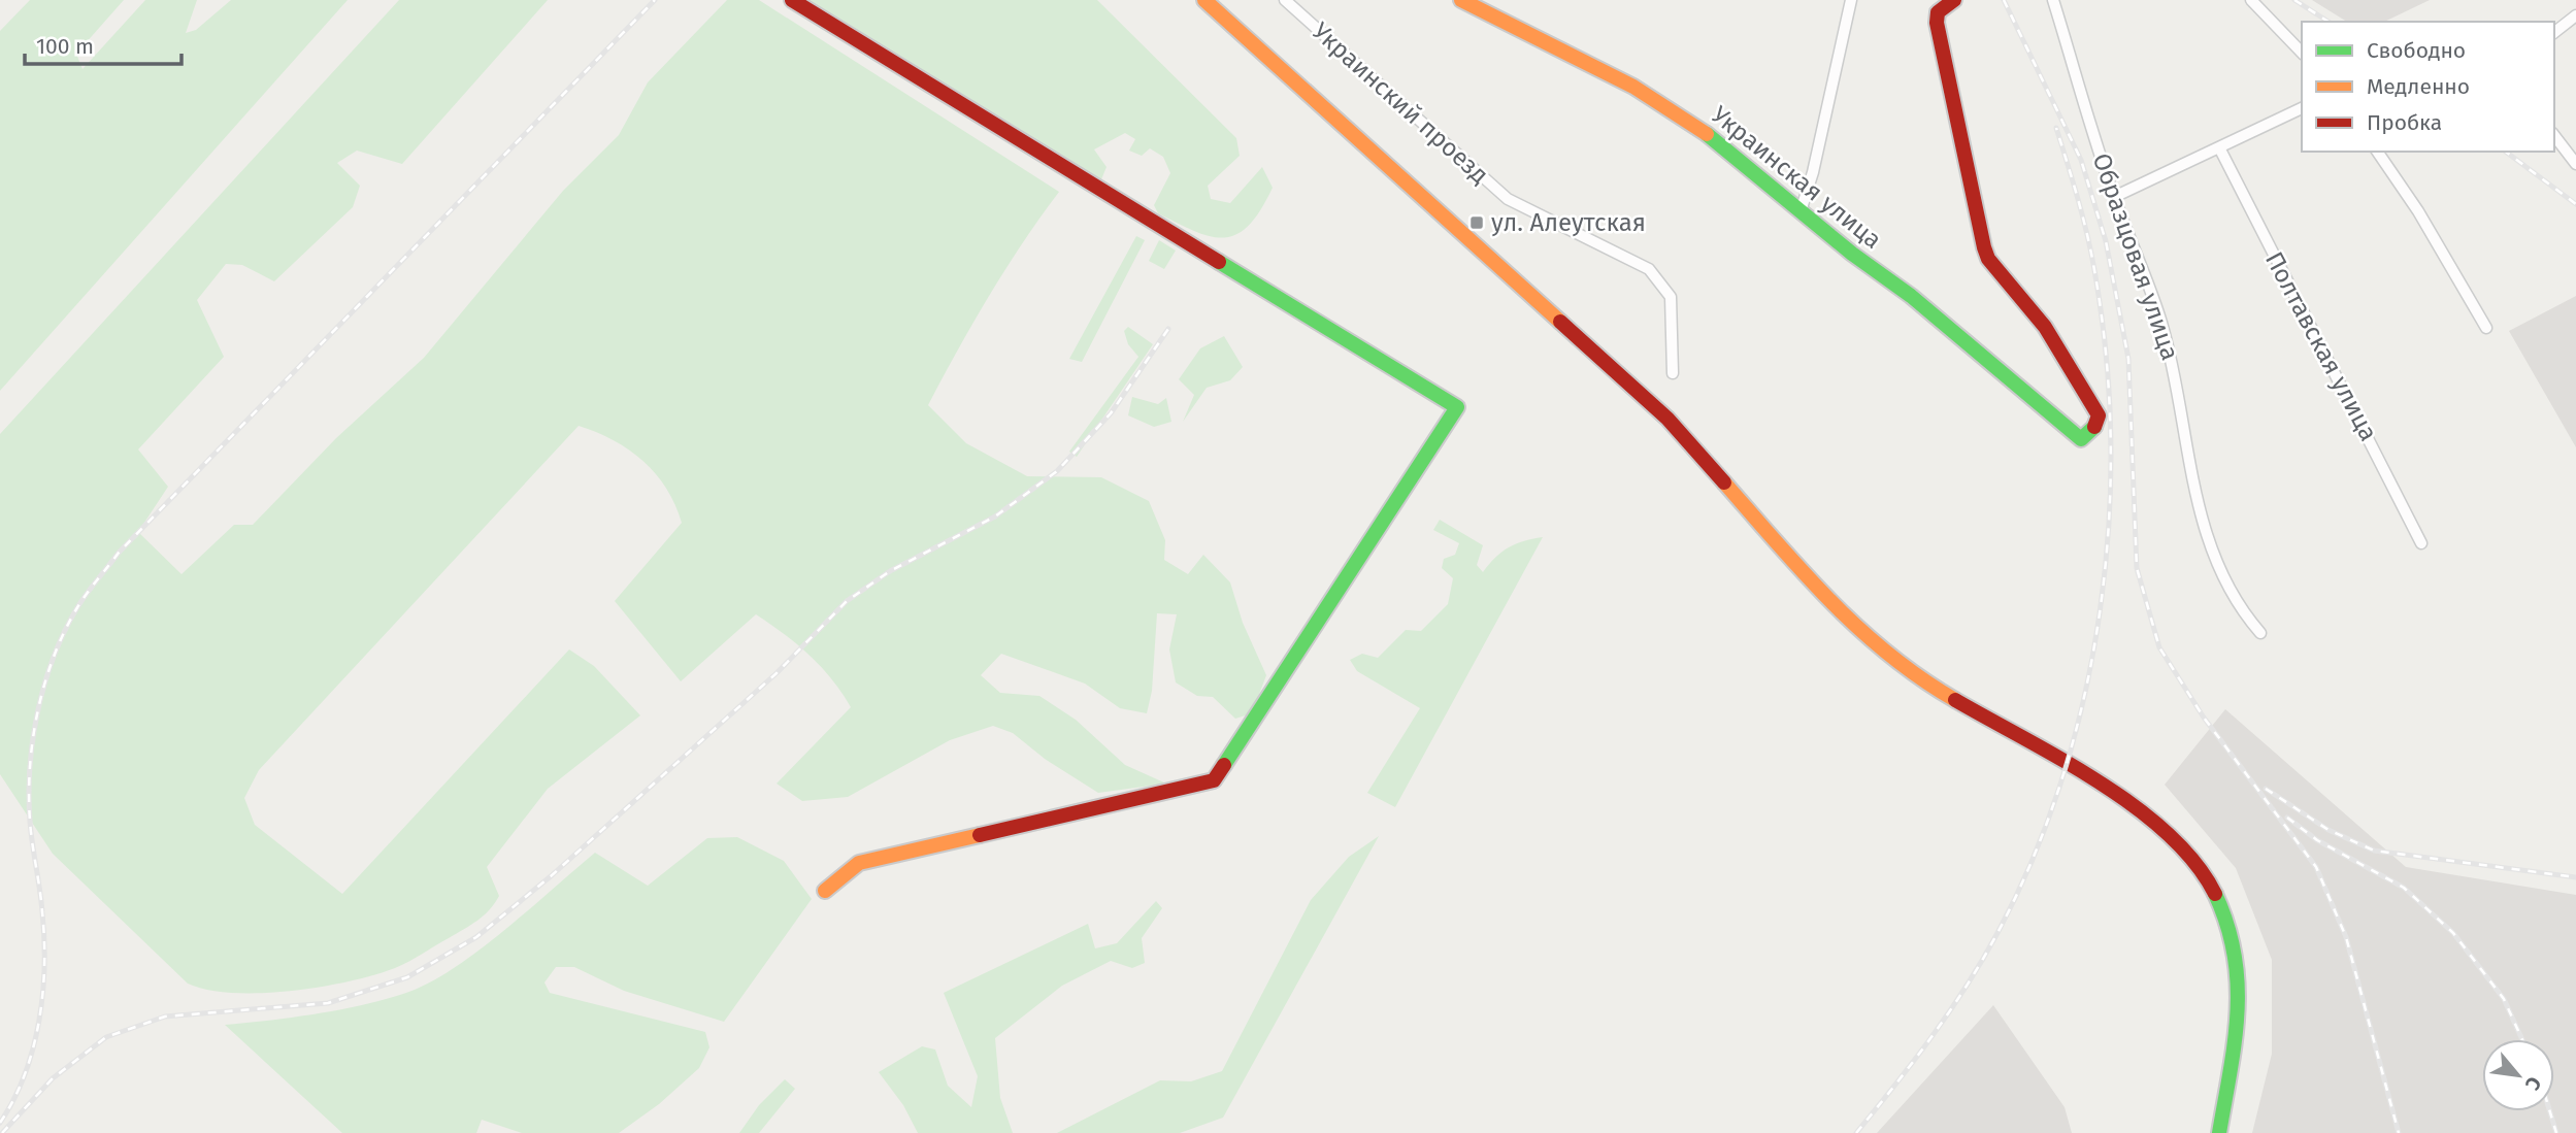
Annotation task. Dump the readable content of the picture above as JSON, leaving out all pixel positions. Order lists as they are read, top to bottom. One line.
{"streets":{"street":["Украинский проезд","Украинская улица","Образцовая улица","Полтавская улица"]},"places":{"transit":["ул. Алеутская"]},"legend":["Свободно","Медленно","Пробка"],"scale_bar":"100 m","north":"bottom right"}
